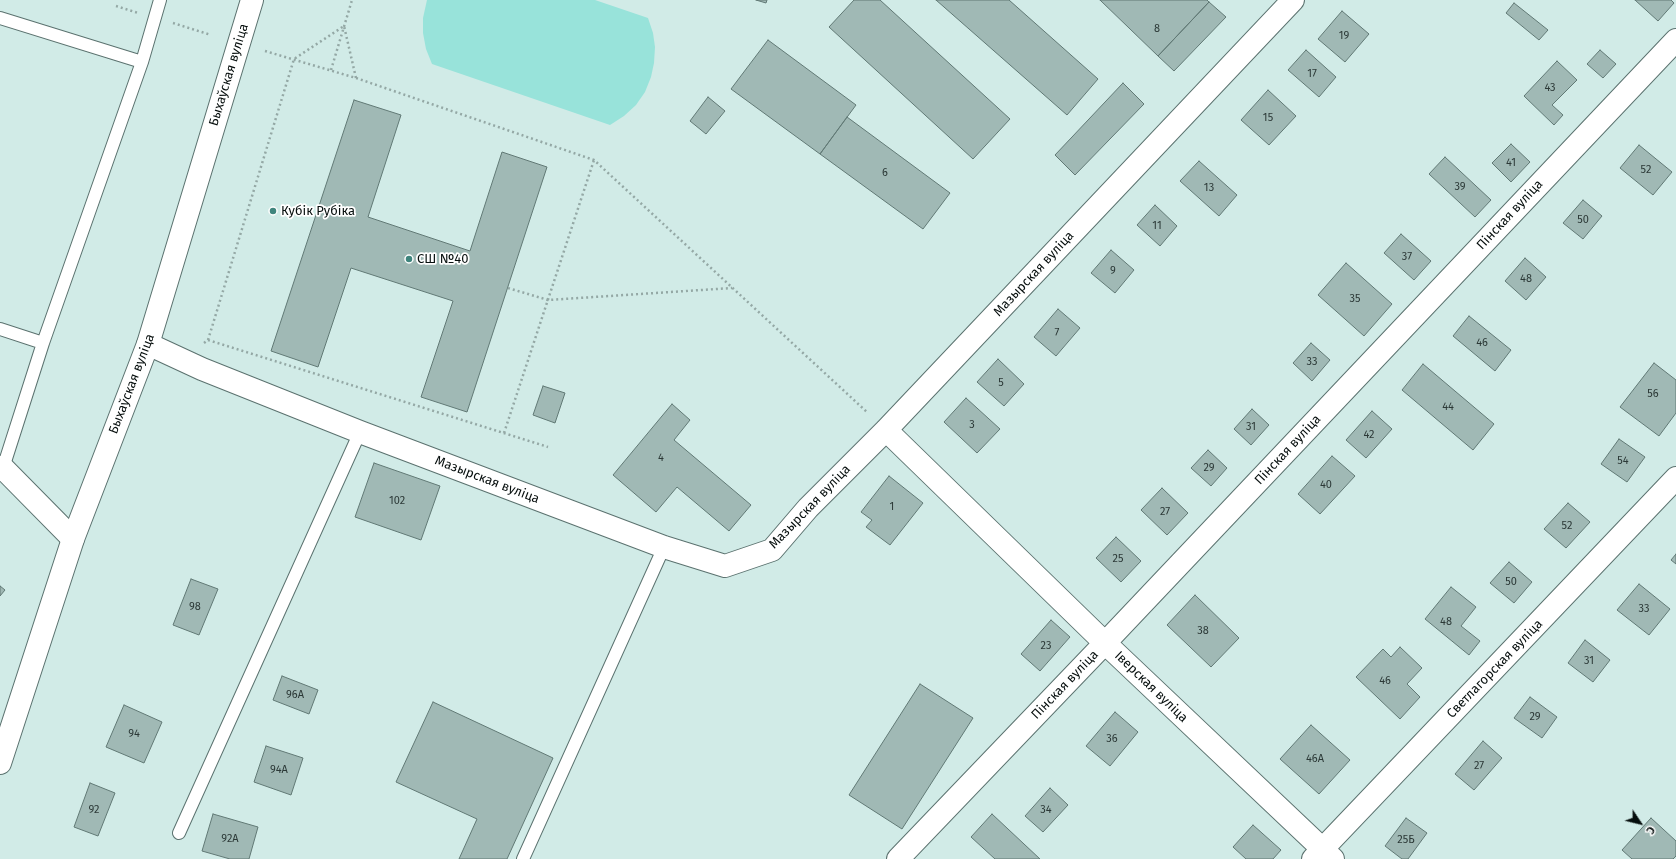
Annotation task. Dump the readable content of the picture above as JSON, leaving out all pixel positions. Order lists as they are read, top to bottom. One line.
{"streets":{"street":["Быхаўская вуліца","Пінская вуліца","Мазырская вуліца","Светлагорская вуліца","Іверская вуліца"]},"crossings":[["Быхаўская вуліца","Мазырская вуліца"],["Пінская вуліца","Іверская вуліца"],["Мазырская вуліца","Іверская вуліца"],["Светлагорская вуліца","Іверская вуліца"]],"places":["Кубік Рубіка","СШ №40"],"house_numbers":["8","19","17","43","15","41","52","6","39","13","50","11","37","9","48","35","7","46","33","5","56","44","3","31","42","4","54","29","40","102","1","27","52","25","50","98","33","48","38","23","31","46","96А","29","94","36","46А","27","94А","92","34","92А","25Б"],"north":"bottom right"}
